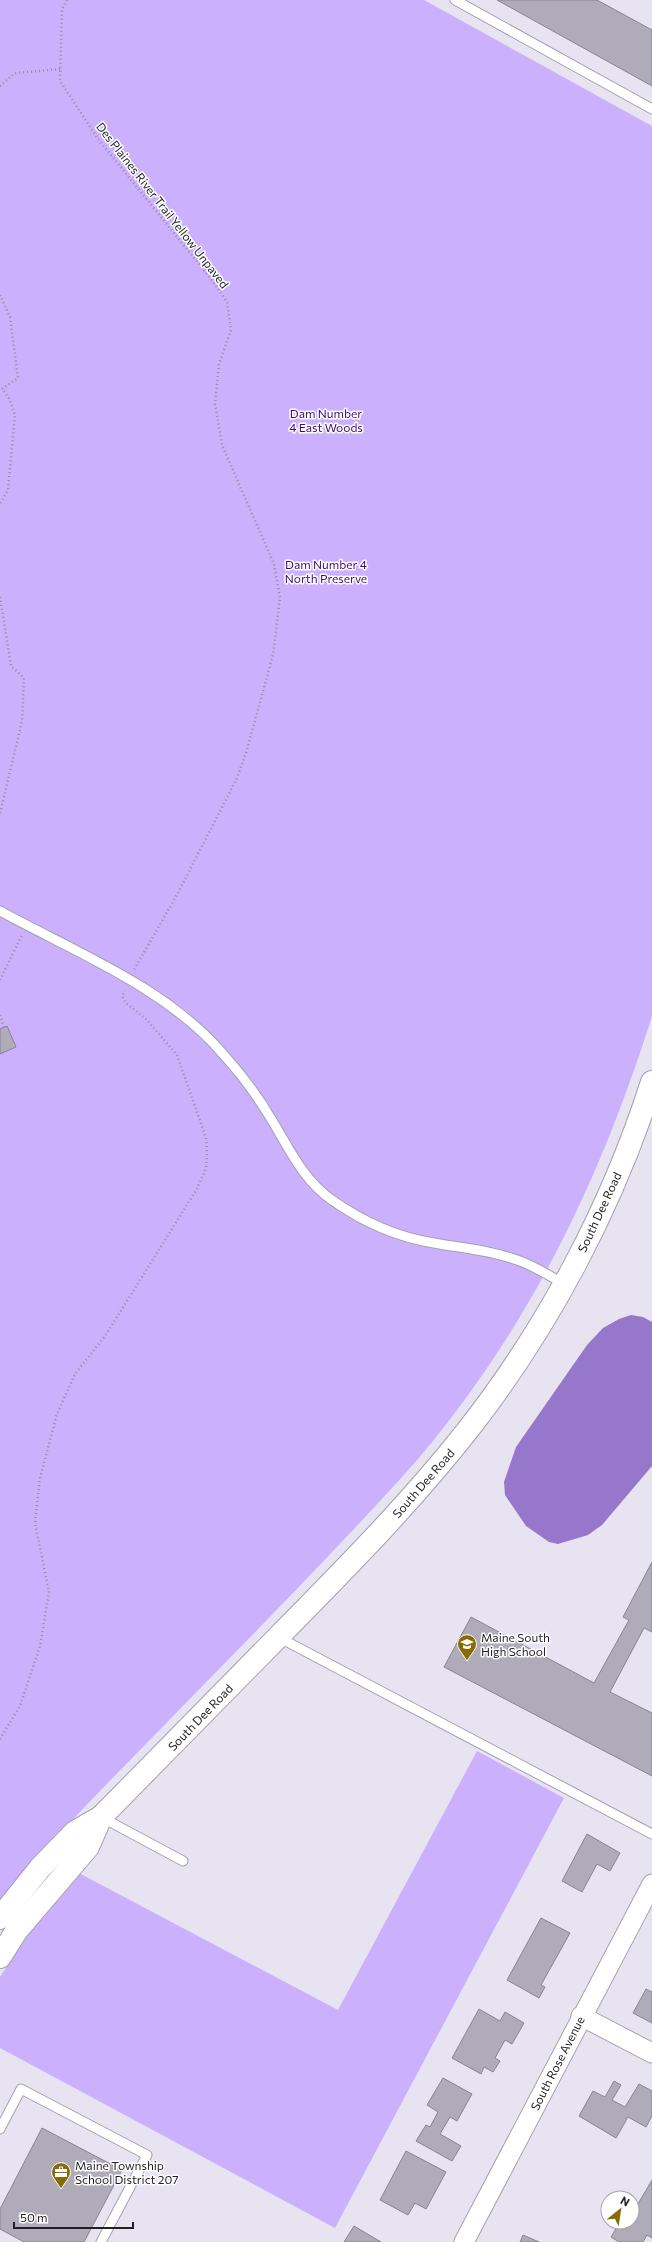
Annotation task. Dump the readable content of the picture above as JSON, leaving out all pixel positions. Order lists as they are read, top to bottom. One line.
{"streets":{"main road":["South Dee Road"],"street":["South Rose Avenue"],"path":["Des Plaines River Trail Yellow Unpaved"]},"parks":["Dam Number 4 East Woods","Dam Number 4 North Preserve"],"places":{"school or university":["Maine South High School"],"office":["Maine Township School District 207"]},"scale_bar":"50 m","north":"top right"}
